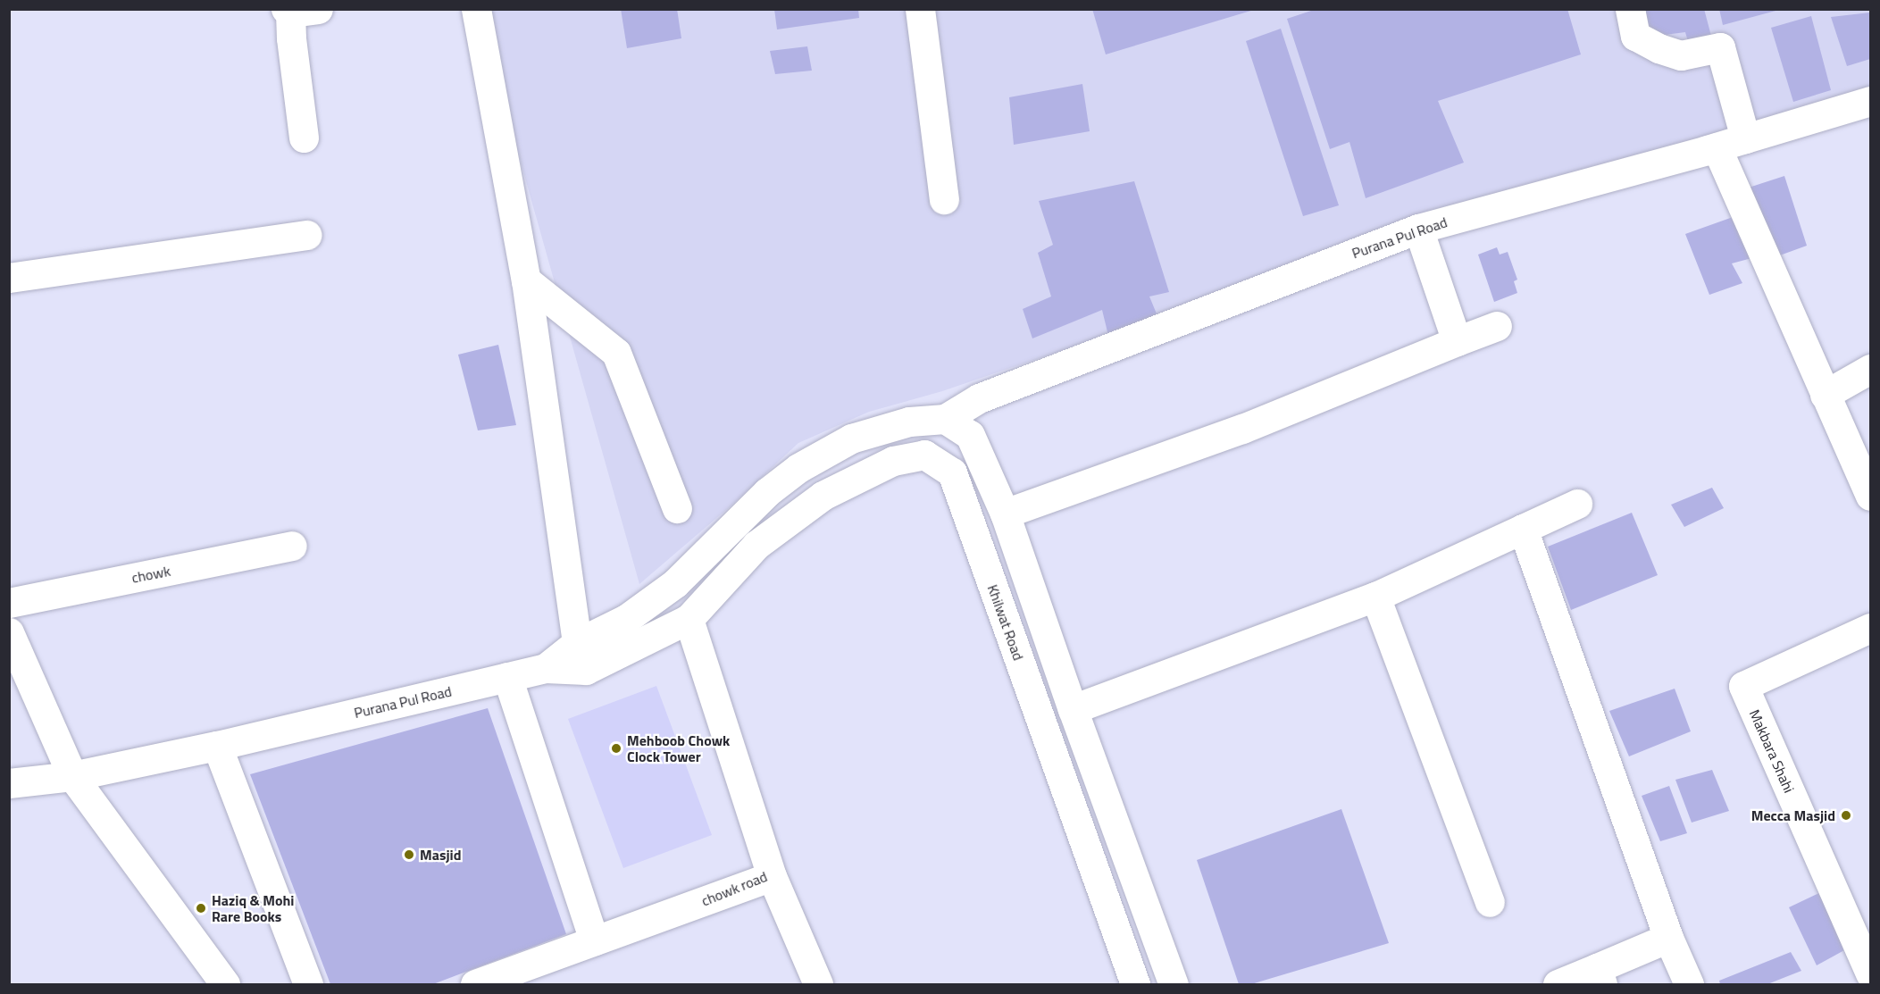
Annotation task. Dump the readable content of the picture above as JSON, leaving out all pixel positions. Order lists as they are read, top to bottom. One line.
{"streets":{"street":["Purana Pul Road","chowk","Khilwat Road","Makbara Shahi","chowk road"]},"crossings":[["Purana Pul Road","Khilwat Road"],["Purana Pul Road","chowk road"]],"places":["Mehboob Chowk Clock Tower","Mecca Masjid","Masjid","Haziq & Mohi Rare Books"]}
